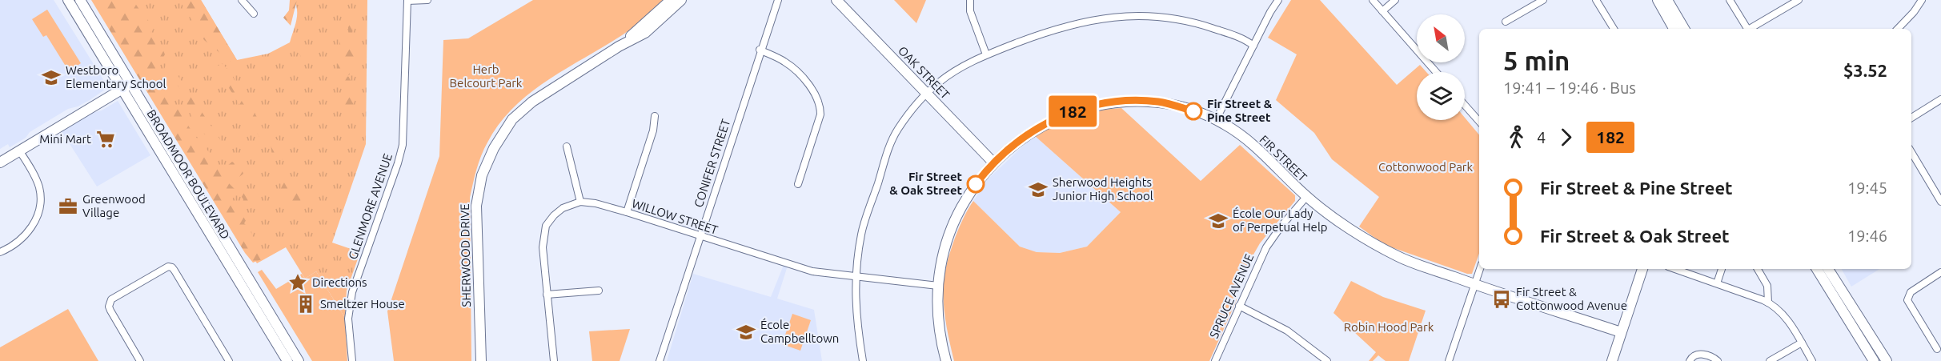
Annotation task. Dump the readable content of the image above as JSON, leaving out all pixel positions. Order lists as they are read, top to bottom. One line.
{"streets":{"main road":["OAK STREET","FIR STREET","BROADMOOR BOULEVARD","SHERWOOD DRIVE"],"street":["CONIFER STREET","GLENMORE AVENUE","WILLOW STREET","SPRUCE AVENUE"]},"crossings":[["OAK STREET","FIR STREET"],["FIR STREET","WILLOW STREET"],["FIR STREET","SPRUCE AVENUE"],["CONIFER STREET","WILLOW STREET"]],"parks":["Herb Belcourt Park","Cottonwood Park","Robin Hood Park"],"places":{"school or university":["Westboro Elementary School","Sherwood Heights Junior High School","École Our Lady of Perpetual Help","École Campbelltown"],"other":["Fir Street & Pine Street","Fir Street & Oak Street"],"supermarket":["Mini Mart"],"office":["Greenwood Village"],"place":["Directions"],"bus stop":["Fir Street & Cottonwood Avenue"],"building":["Smeltzer House"]},"lines":["bus line 182"],"north":"top left","page":{"on_map":"182","heading":["5 min","19:41 – 19:46 · Bus","$3.52"],"legs":["4","182"],"list":[{"name":"Fir Street & Pine Street","value":"19:45"},{"name":"Fir Street & Oak Street","value":"19:46"}]}}
